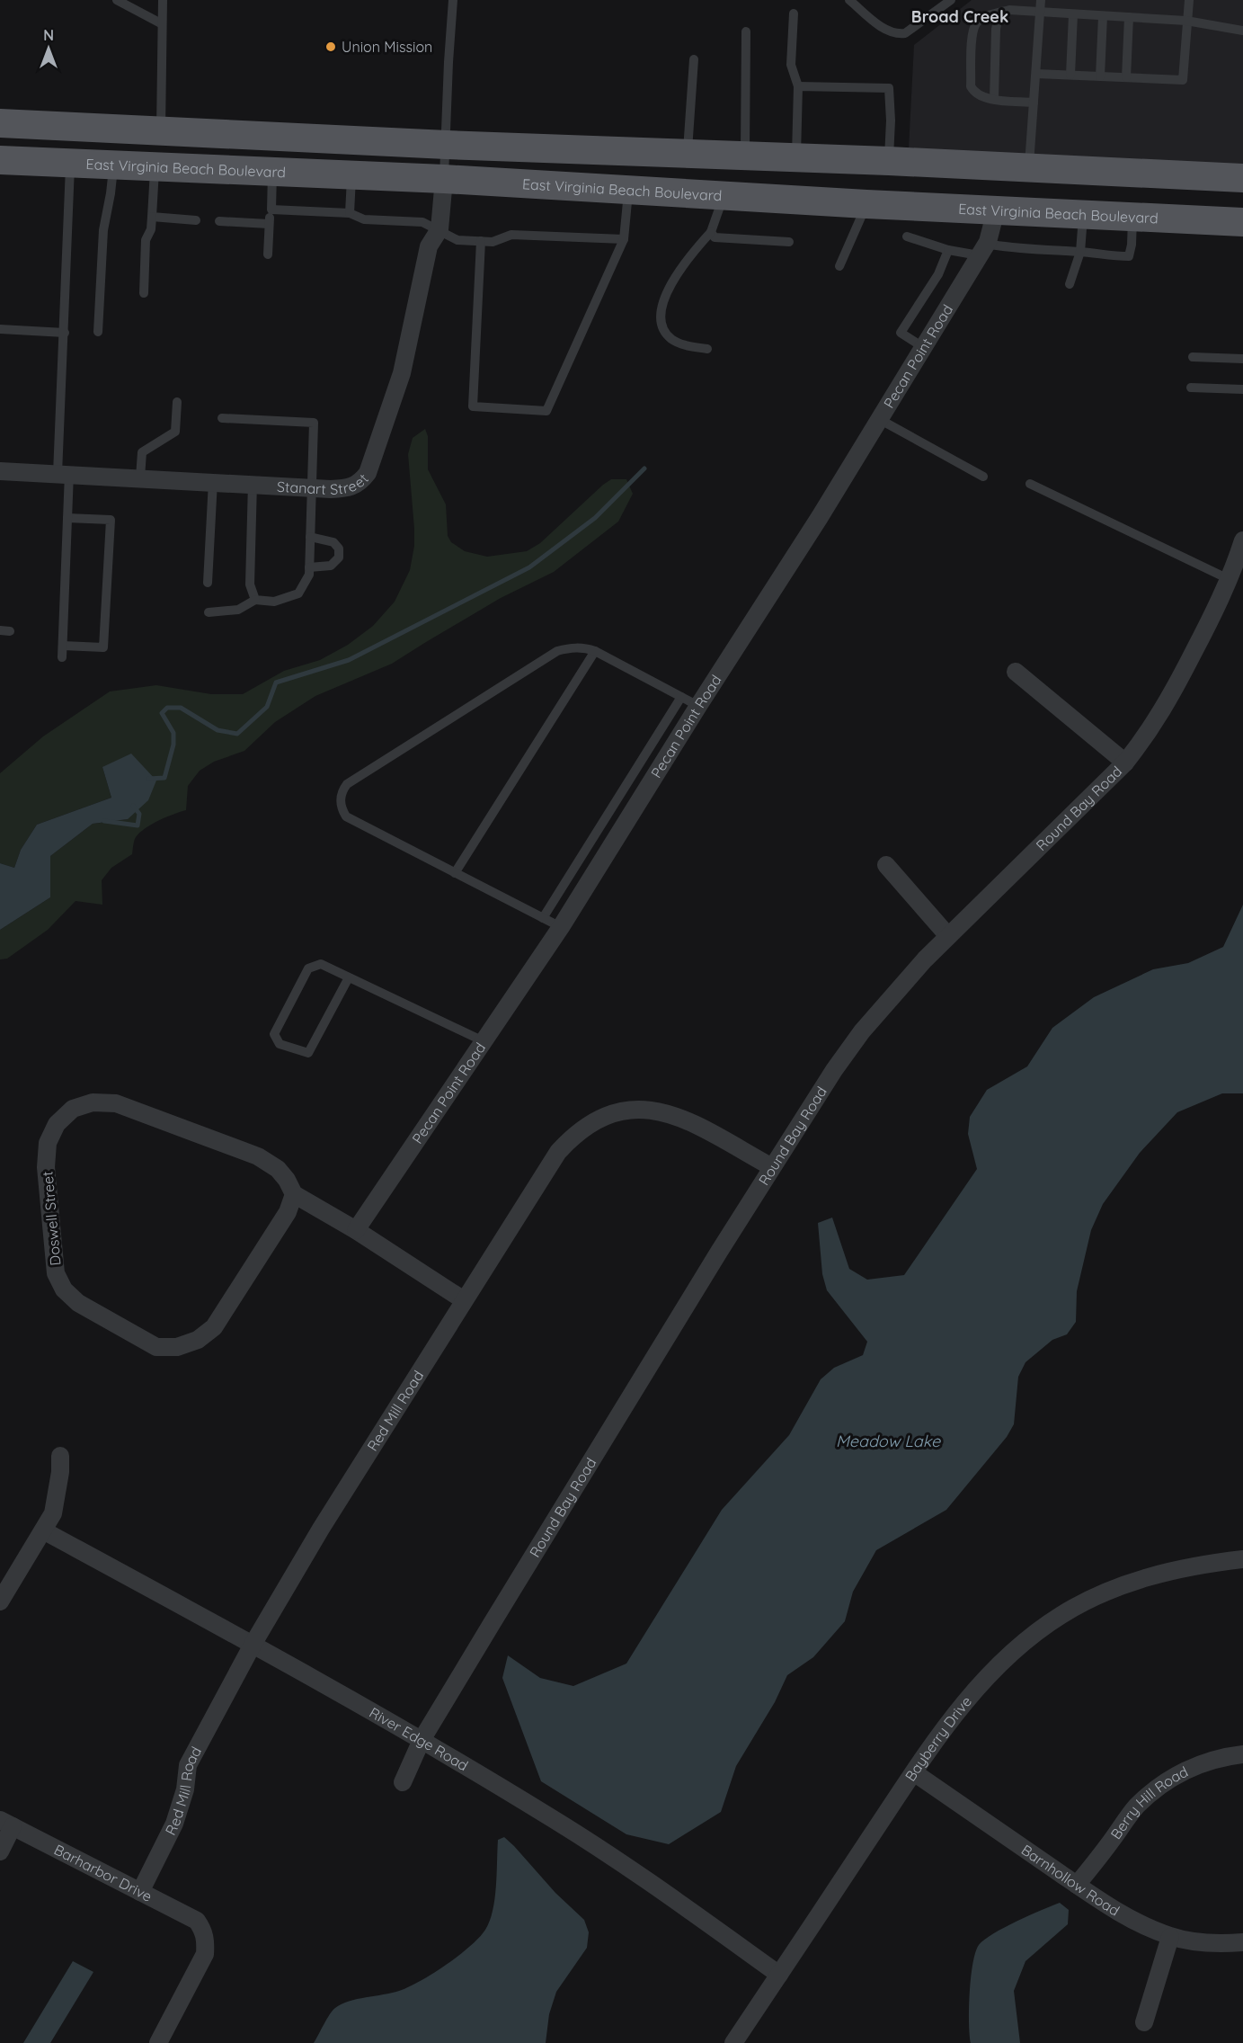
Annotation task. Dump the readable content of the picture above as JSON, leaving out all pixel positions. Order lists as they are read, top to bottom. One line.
{"streets":{"main road":["East Virginia Beach Boulevard"],"street":["Pecan Point Road","Stanart Street","Round Bay Road","Doswell Street","Red Mill Road","River Edge Road","Bayberry Drive","Berry Hill Road","Barharbor Drive","Barnhollow Road"]},"crossings":[["East Virginia Beach Boulevard","Pecan Point Road"],["East Virginia Beach Boulevard","Stanart Street"],["Pecan Point Road","Doswell Street"],["Round Bay Road","Red Mill Road"],["Round Bay Road","River Edge Road"],["Doswell Street","Red Mill Road"],["Red Mill Road","River Edge Road"],["Red Mill Road","Barharbor Drive"],["River Edge Road","Bayberry Drive"],["Bayberry Drive","Barnhollow Road"],["Berry Hill Road","Barnhollow Road"]],"districts":["Broad Creek"],"water":["Meadow Lake"],"places":["Union Mission"],"north":"top"}
